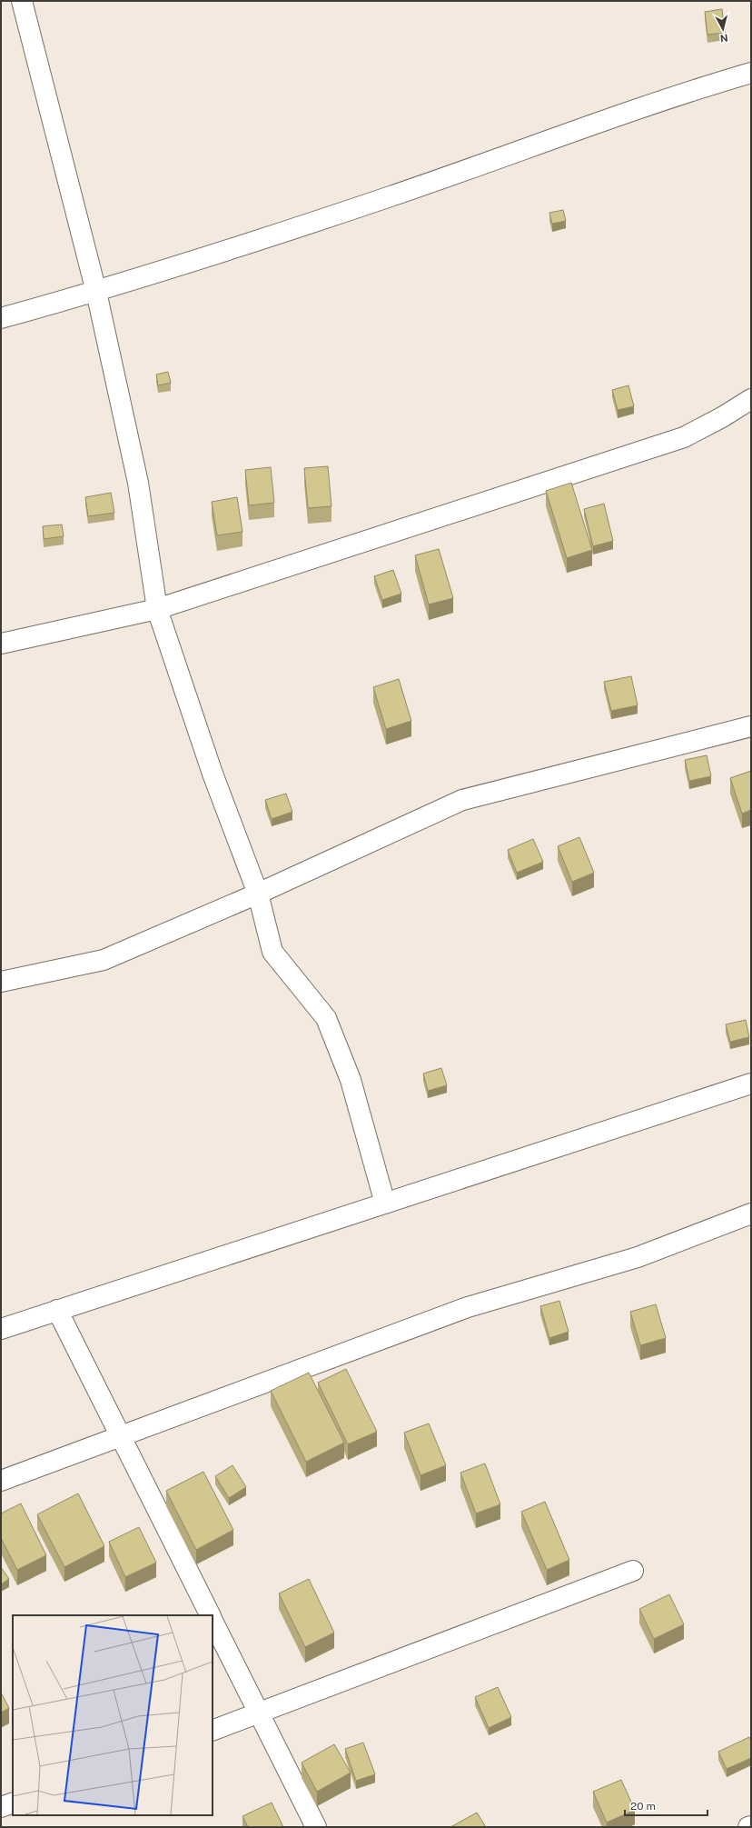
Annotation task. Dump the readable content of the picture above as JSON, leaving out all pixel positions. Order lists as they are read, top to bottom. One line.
{"scale_bar":"20 m","north":"bottom"}
